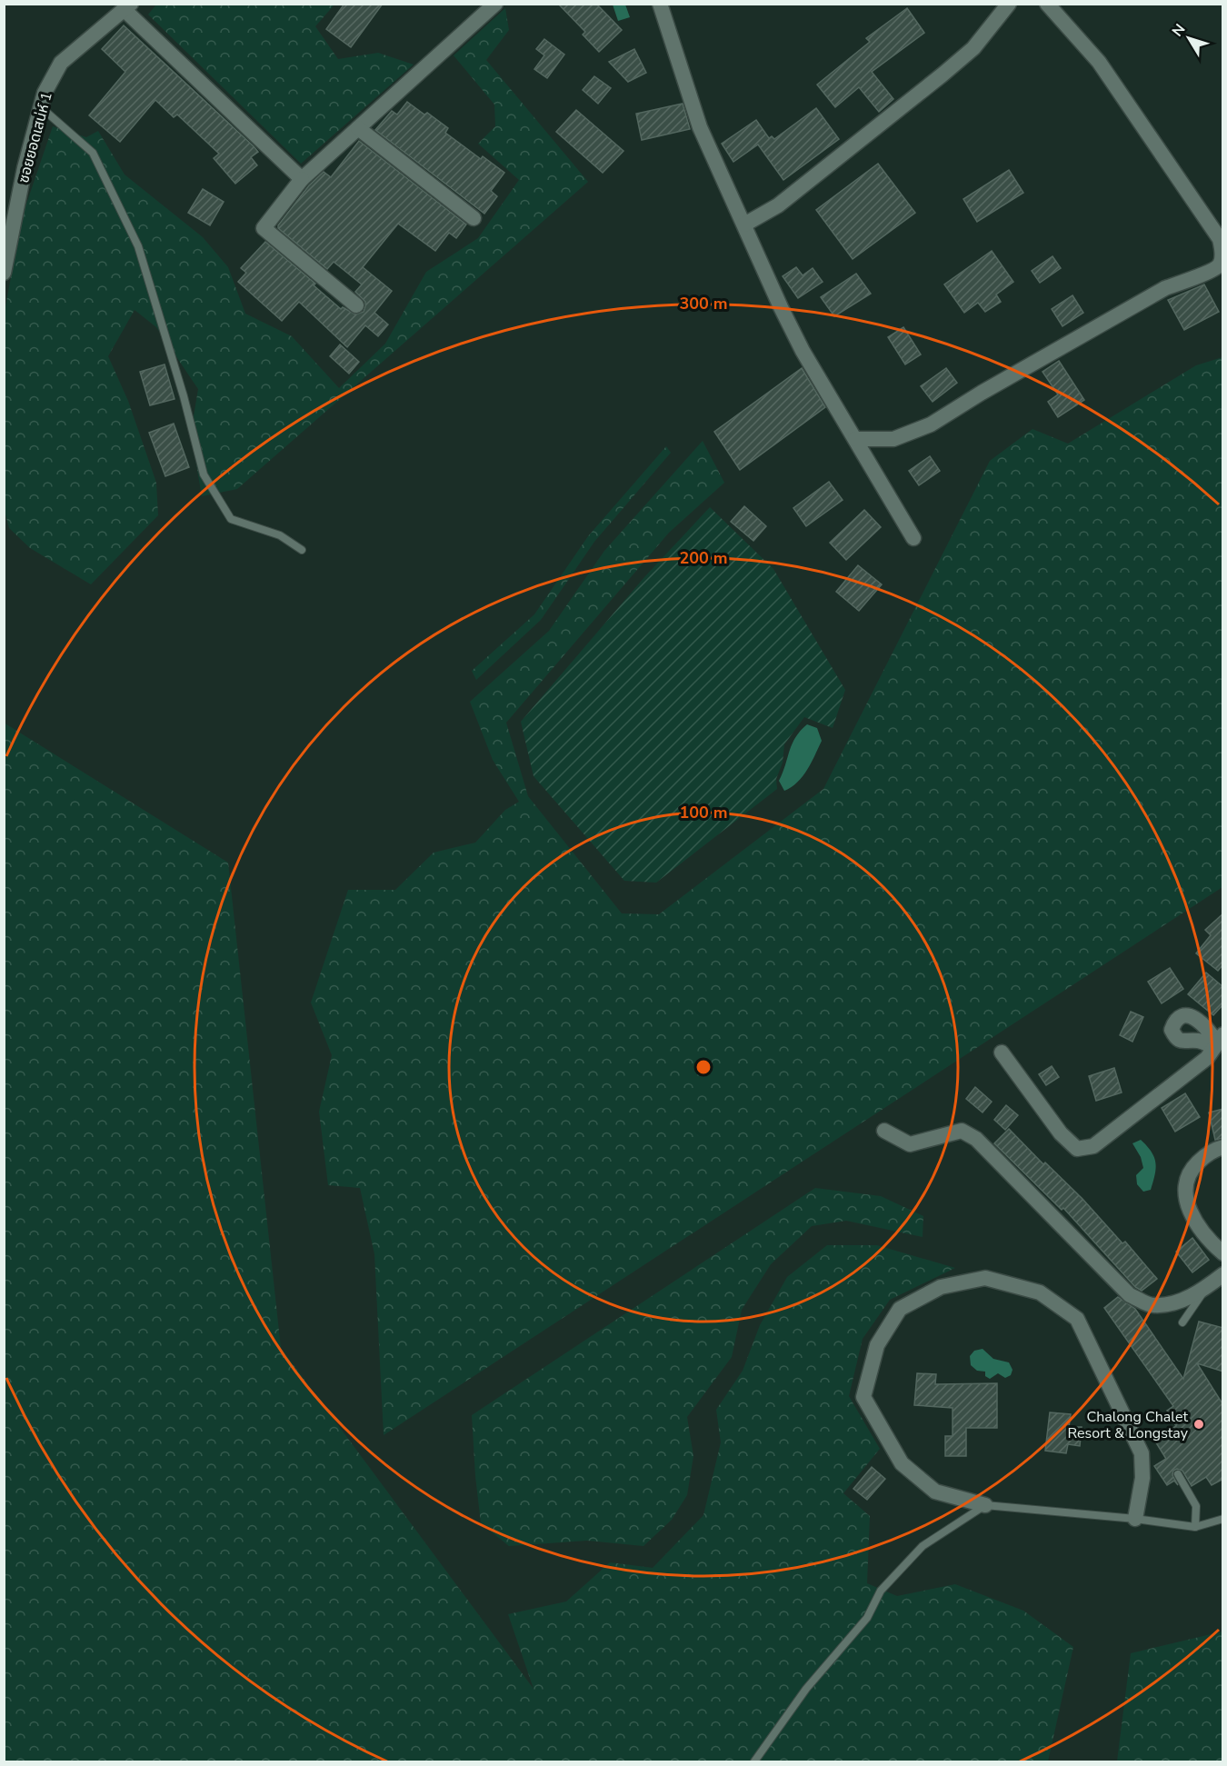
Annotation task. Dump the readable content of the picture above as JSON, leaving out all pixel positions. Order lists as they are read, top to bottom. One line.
{"streets":{"street":["ซอยยอดเสน่ห์ 1"]},"places":["Chalong Chalet Resort & Longstay"],"north":"top left","rings":["300 m","200 m","100 m"]}
